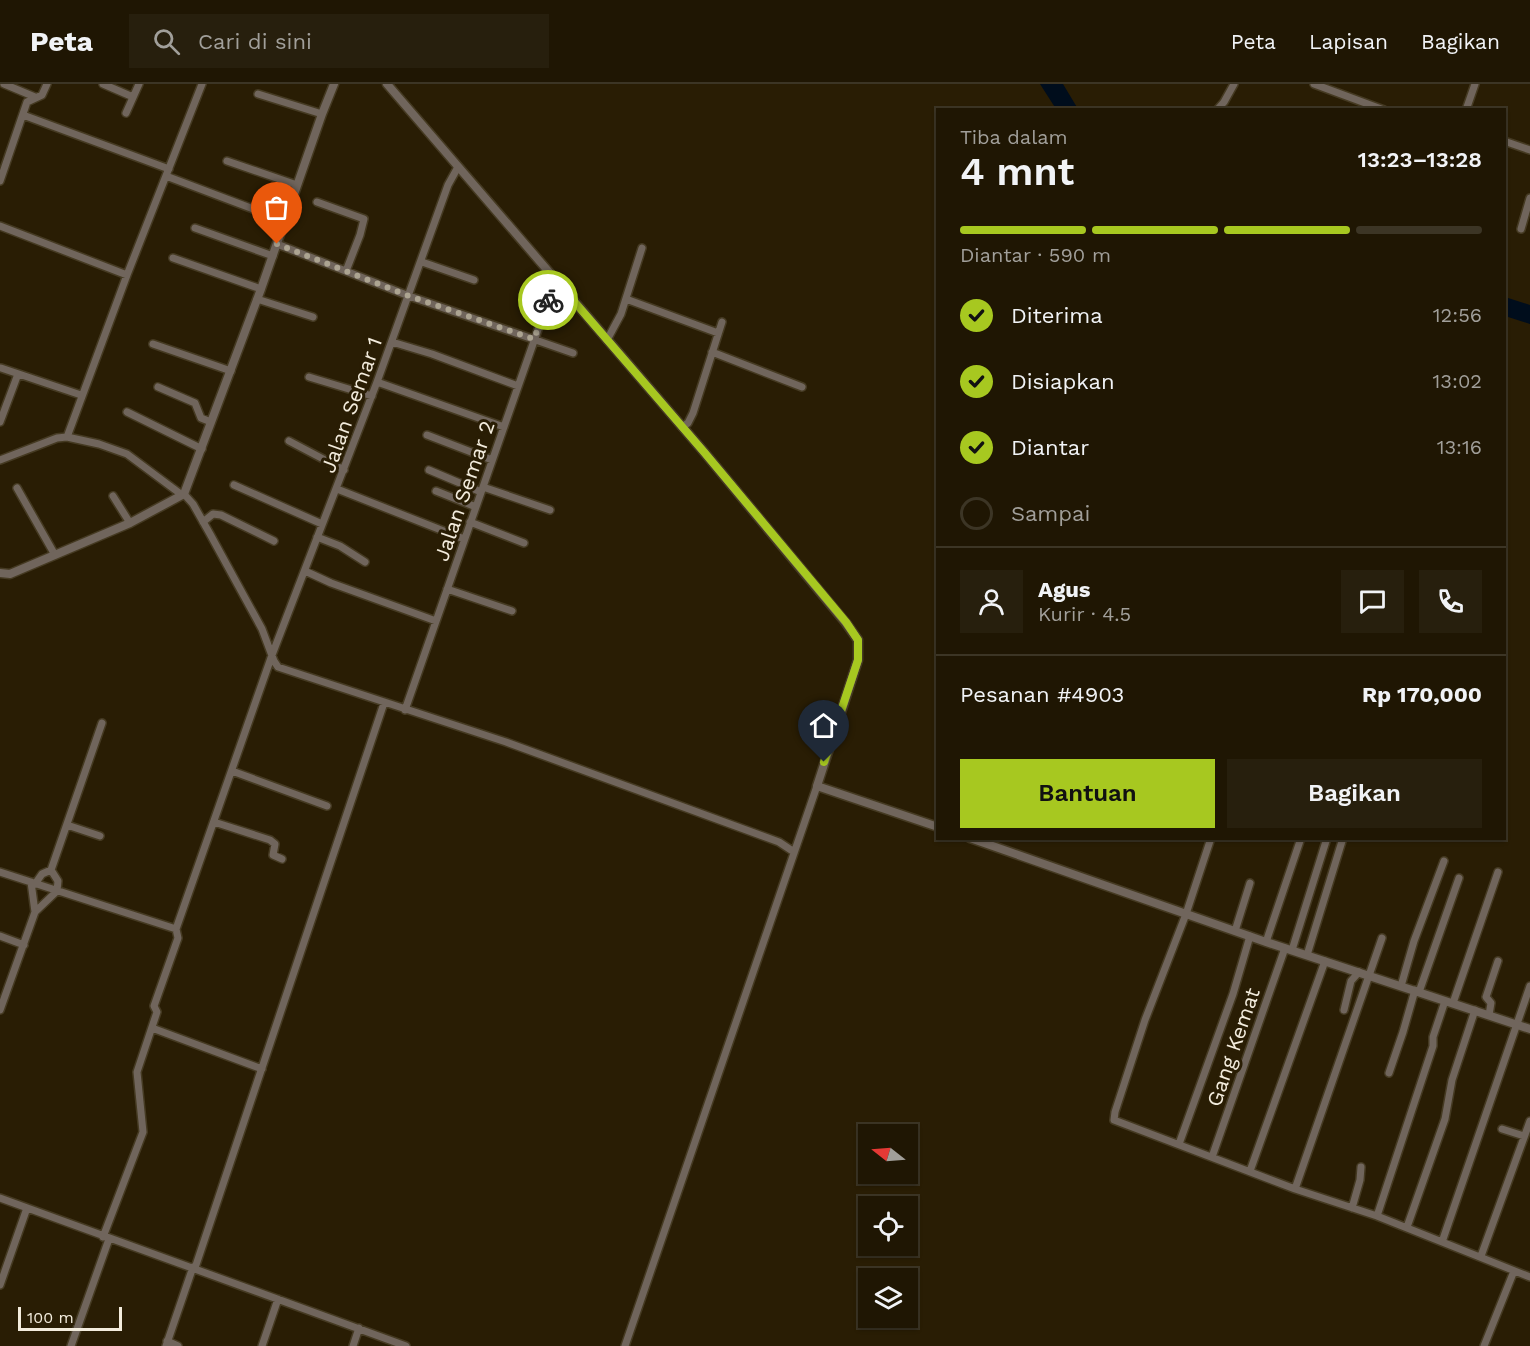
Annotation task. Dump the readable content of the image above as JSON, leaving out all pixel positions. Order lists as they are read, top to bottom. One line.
{"streets":{"street":["Jalan Semar 1","Jalan Semar 2","Gang Kemat"]},"scale_bar":"100 m","north":"left","page":{"header":"Peta","search":"Cari di sini","nav":["Peta","Lapisan","Bagikan"],"heading":["4 mnt","Tiba dalam","13:23–13:28"],"panel":["Agus","Kurir · 4.5","Pesanan #4903","Rp 170,000"],"bar":"Diantar · 590 m","list":[["Diterima","12:56"],["Disiapkan","13:02"],["Diantar","13:16"],"Sampai"],"buttons":["Bantuan","Bagikan"],"scale":"100 m"}}
